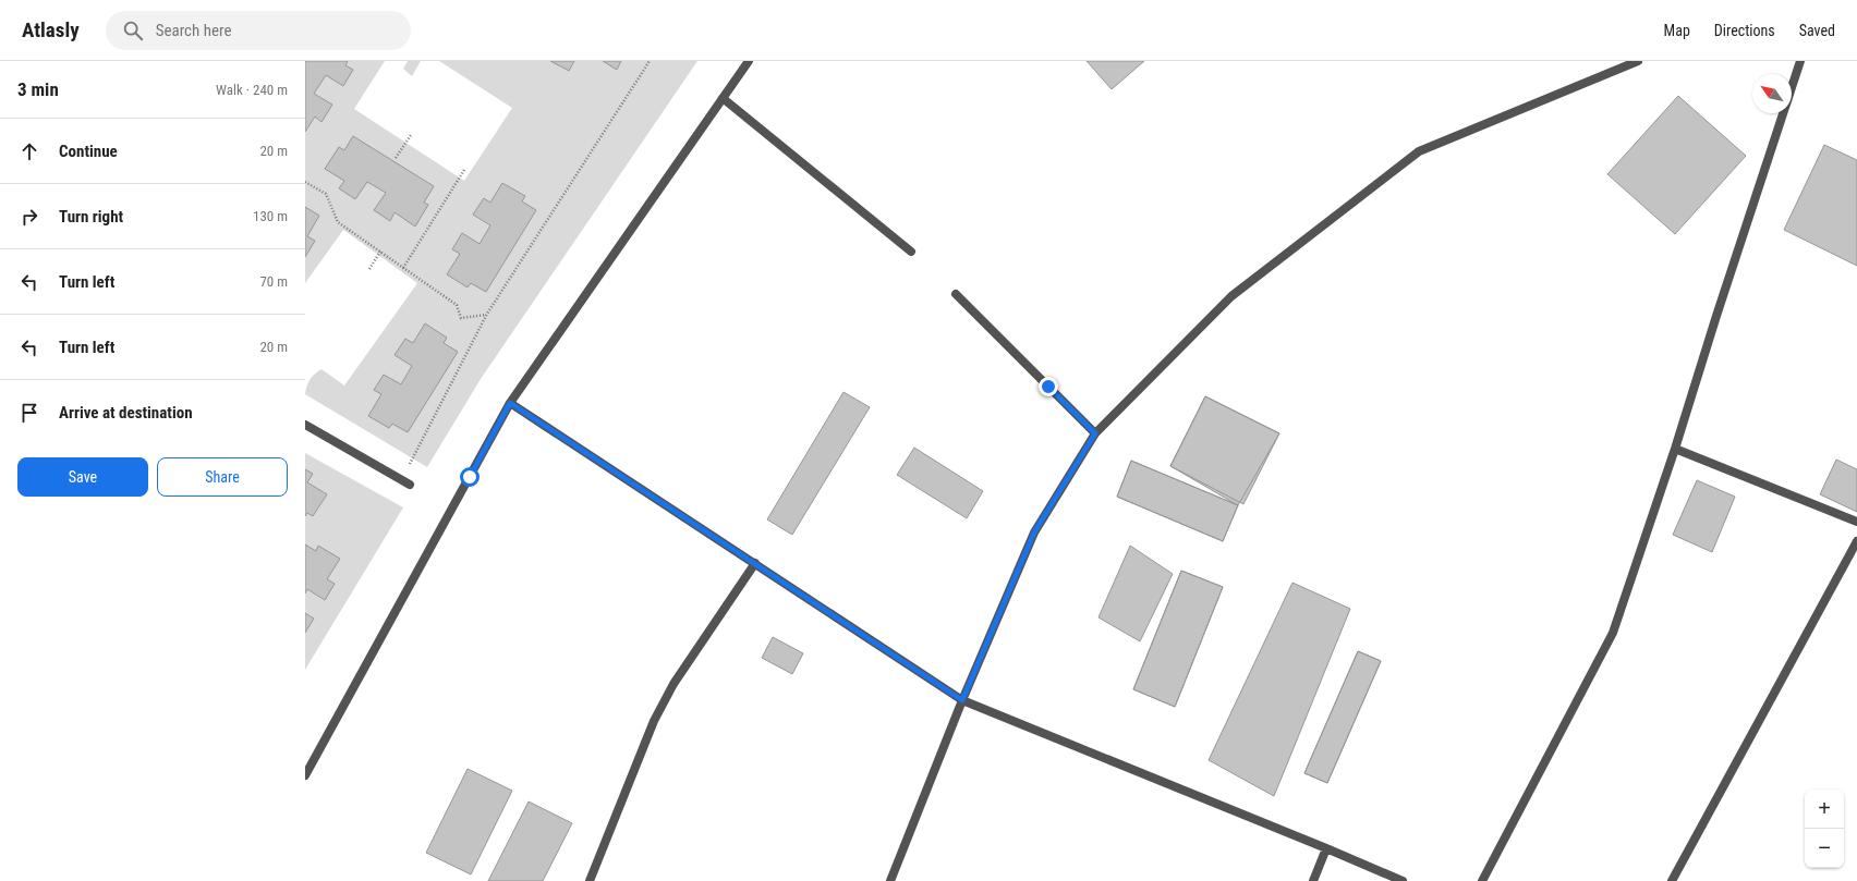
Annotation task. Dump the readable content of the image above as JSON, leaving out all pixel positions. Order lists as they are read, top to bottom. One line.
{"north":"top left","page":{"header":"Atlasly","search":"Search here","nav":["Map","Directions","Saved"],"heading":["3 min","Walk · 240 m"],"list":[["Continue","20 m"],["Turn right","130 m"],["Turn left","70 m"],["Turn left","20 m"],"Arrive at destination"],"buttons":["Save","Share"],"map_buttons":["+","−"]}}
